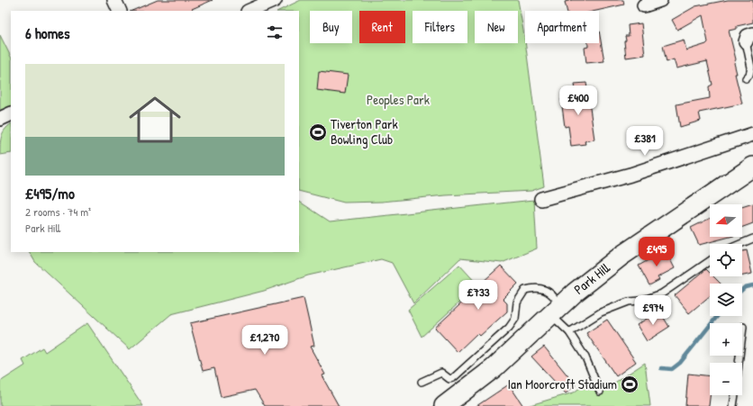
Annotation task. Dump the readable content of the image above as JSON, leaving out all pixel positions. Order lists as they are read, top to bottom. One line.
{"streets":{"street":["Park Hill"]},"parks":["Peoples Park"],"places":{"sports":["Tiverton Park Bowling Club","Ian Moorcroft Stadium"]},"north":"left","page":{"chip":["Buy","Rent","Filters","New","Apartment"],"heading":"6 homes","list":[{"name":"£495/mo","note":"2 rooms · 74 m² · Park Hill"}],"price":["£400","£381","£495","£733","£974","£1,270"],"map_buttons":["+","−"]}}
